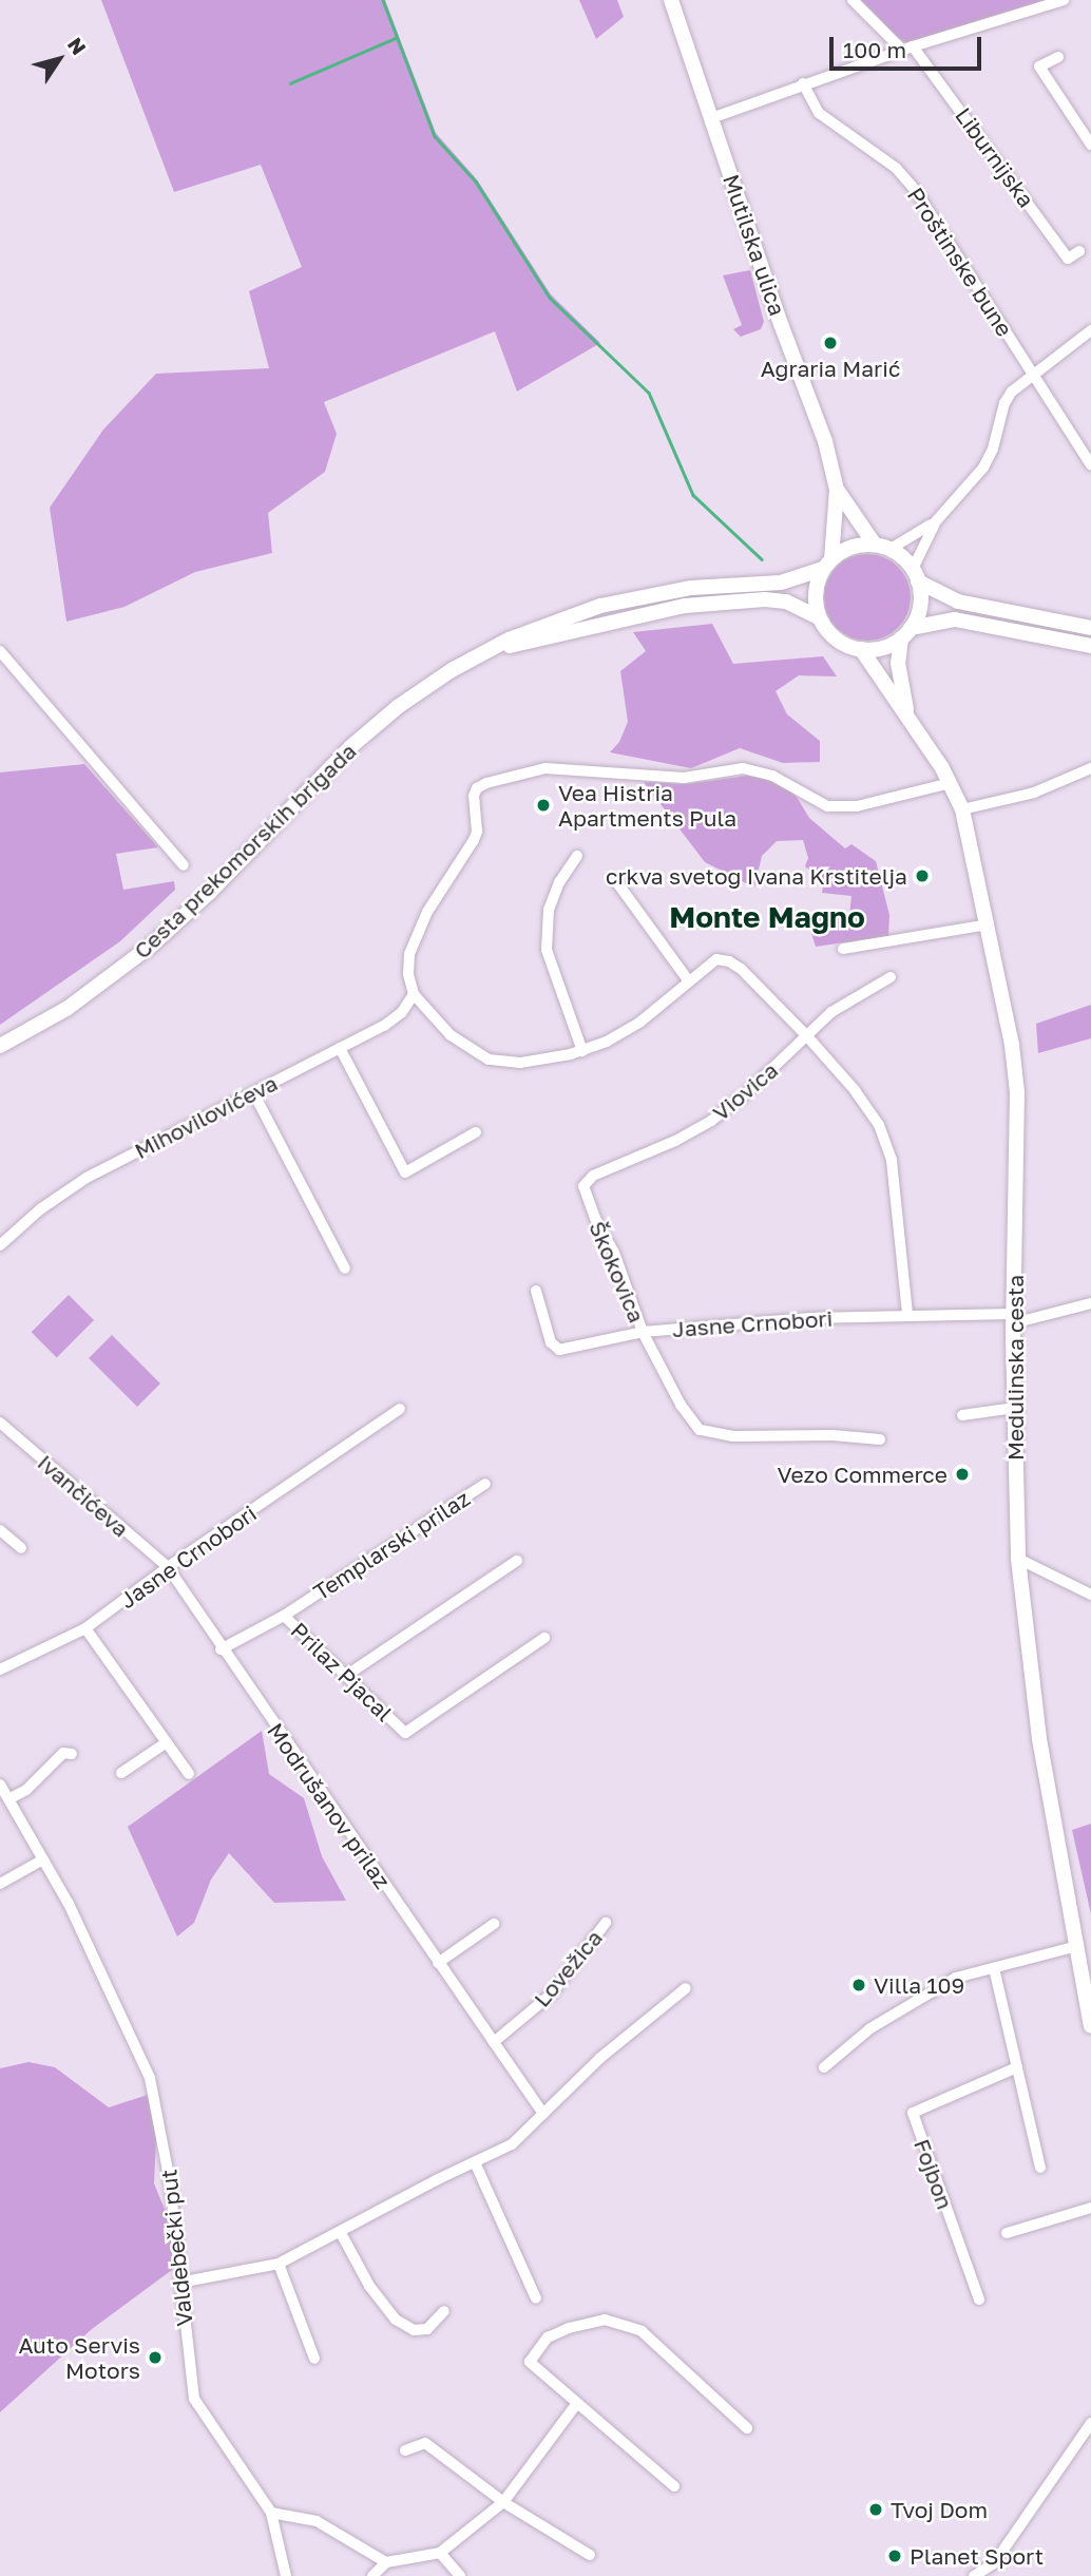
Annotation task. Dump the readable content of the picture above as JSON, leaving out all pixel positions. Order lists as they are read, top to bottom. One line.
{"streets":{"main road":["Mutilska ulica","Cesta prekomorskih brigada","Medulinska cesta"],"street":["Liburnijska","Proštinske bune","Viovica","Mihovilovićeva","Škokovica","Jasne Crnobori","Ivančićeva","Templarski prilaz","Prilaz Pjacal","Modrušanov prilaz","Lovežica","Fojbon","Valdebečki put"]},"crossings":[["Mutilska ulica","Cesta prekomorskih brigada"],["Mutilska ulica","Medulinska cesta"],["Cesta prekomorskih brigada","Medulinska cesta"],["Viovica","Škokovica"],["Škokovica","Jasne Crnobori"],["Jasne Crnobori","Medulinska cesta"],["Jasne Crnobori","Ivančićeva"],["Jasne Crnobori","Modrušanov prilaz"],["Ivančićeva","Modrušanov prilaz"],["Templarski prilaz","Prilaz Pjacal"],["Templarski prilaz","Modrušanov prilaz"],["Modrušanov prilaz","Lovežica"]],"districts":["Monte Magno"],"places":["Agraria Marić","Vea Histria Apartments Pula","crkva svetog Ivana Krstitelja","Vezo Commerce","Villa 109","Auto Servis Motors","Tvoj Dom","Planet Sport"],"scale_bar":"100 m","north":"top right"}
